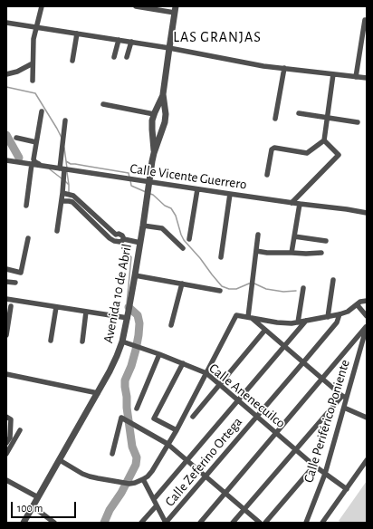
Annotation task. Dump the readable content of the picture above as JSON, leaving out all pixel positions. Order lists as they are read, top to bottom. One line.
{"streets":{"street":["Calle Vicente Guerrero","Avenida 10 de Abril","Calle Anenecuilco","Calle Periférico Poniente","Calle Zeferino Ortega"]},"crossings":[["Calle Vicente Guerrero","Avenida 10 de Abril"],["Avenida 10 de Abril","Calle Anenecuilco"],["Calle Anenecuilco","Calle Periférico Poniente"],["Calle Anenecuilco","Calle Zeferino Ortega"]],"districts":["LAS GRANJAS"],"scale_bar":"100 m"}
